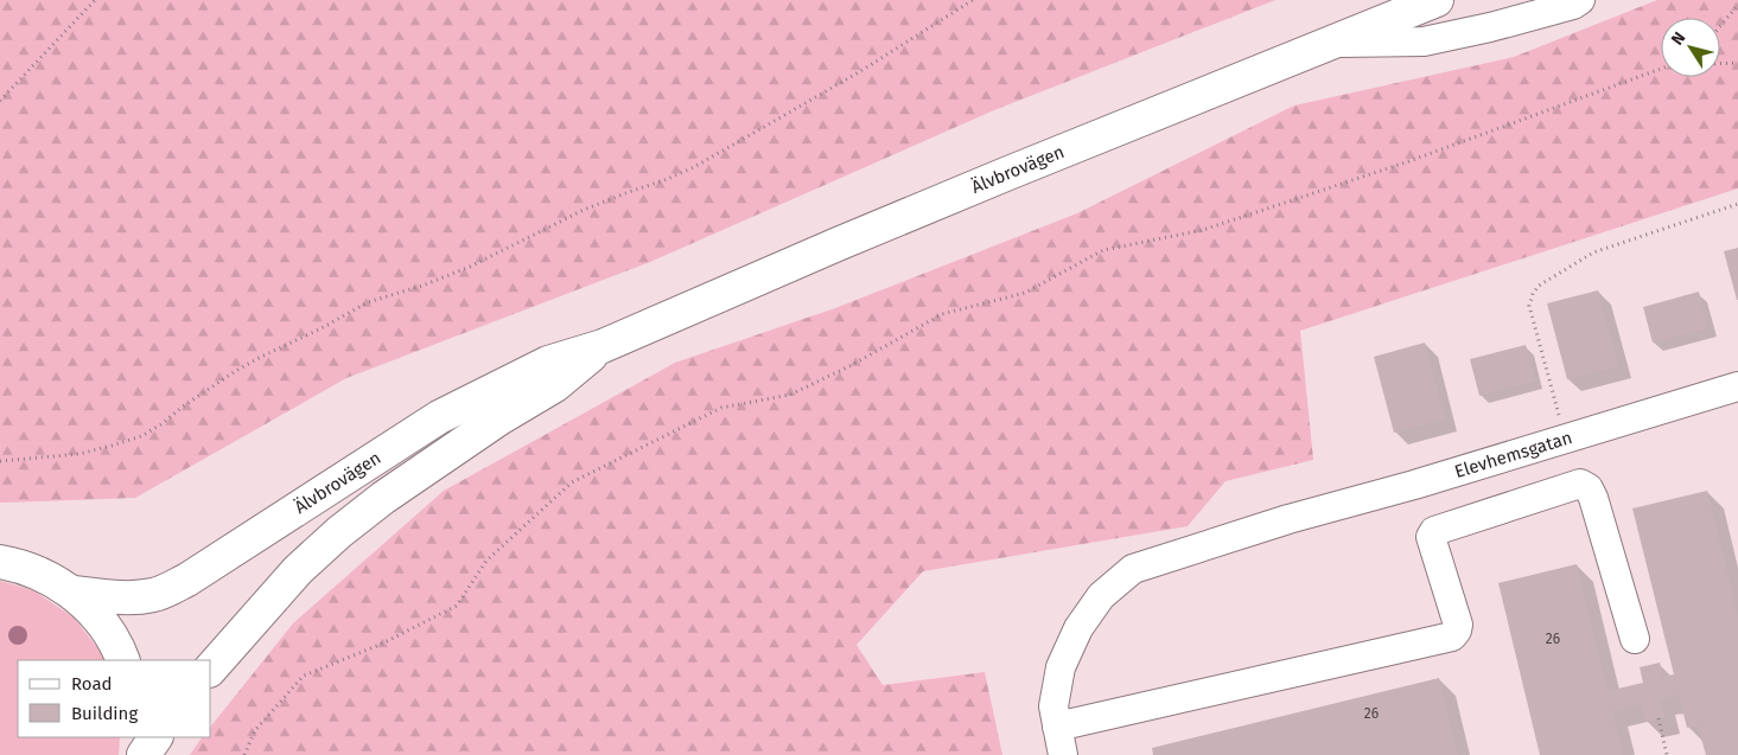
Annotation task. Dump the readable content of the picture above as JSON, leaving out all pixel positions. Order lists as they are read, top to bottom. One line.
{"streets":{"main road":["Älvbrovägen"],"street":["Elevhemsgatan"]},"house_numbers":["26","26"],"legend":["Road","Building"],"north":"top left"}
